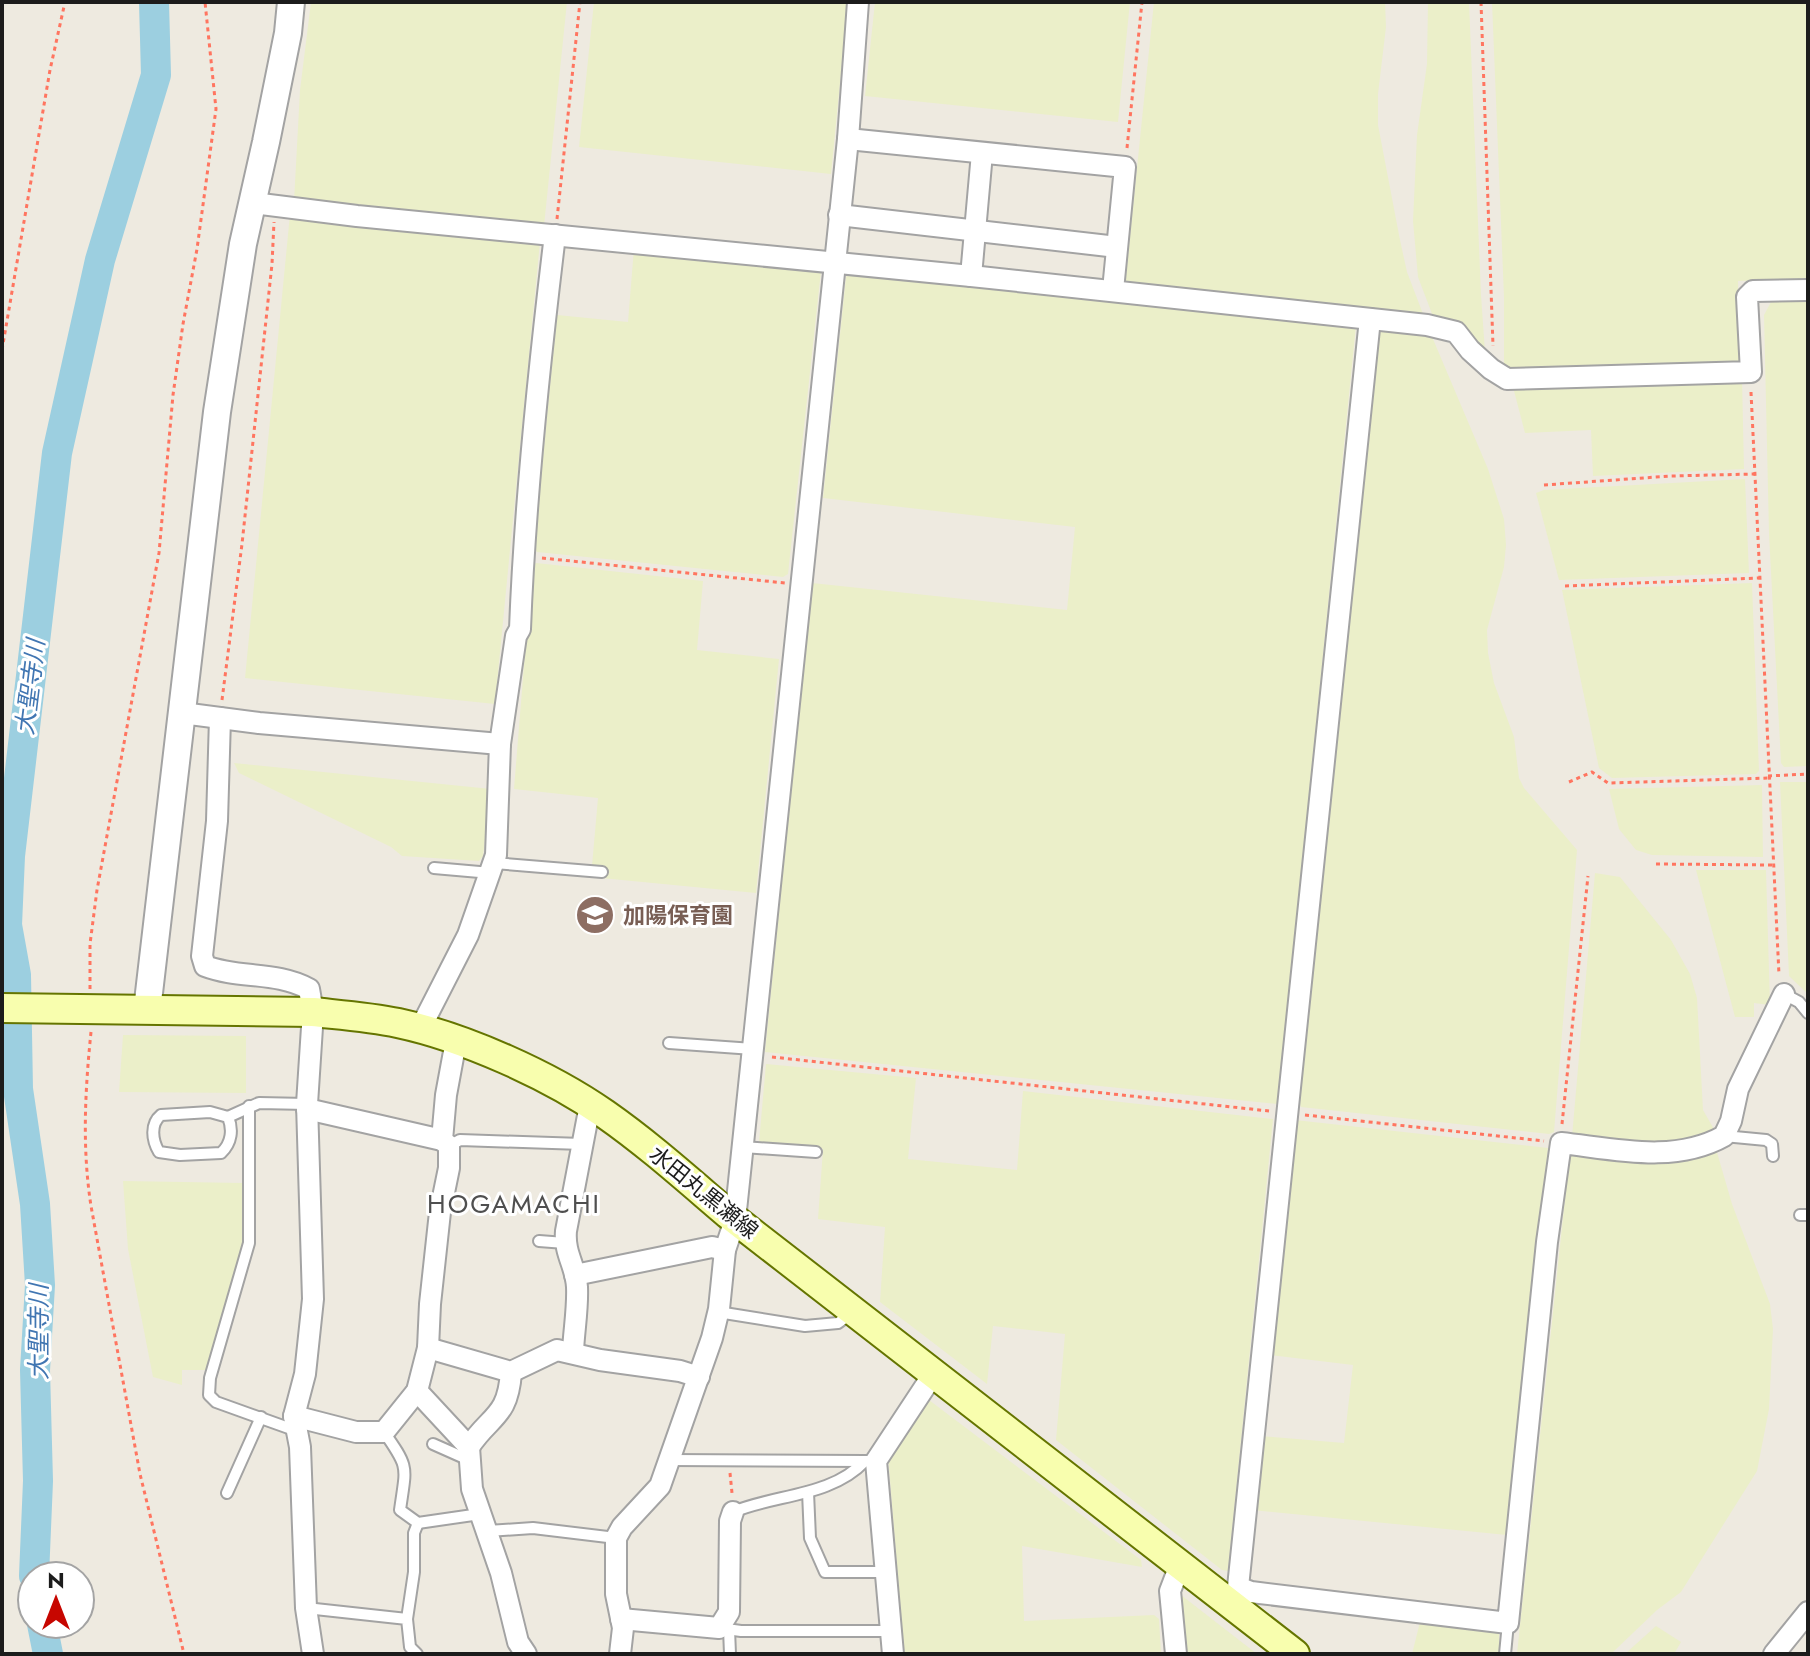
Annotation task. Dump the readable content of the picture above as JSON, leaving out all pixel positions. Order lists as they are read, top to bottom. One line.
{"streets":{"main road":["水田丸黒瀬線"]},"districts":["HOGAMACHI"],"water":["大聖寺川"],"places":{"school or university":["加陽保育園"]},"north":"top"}
